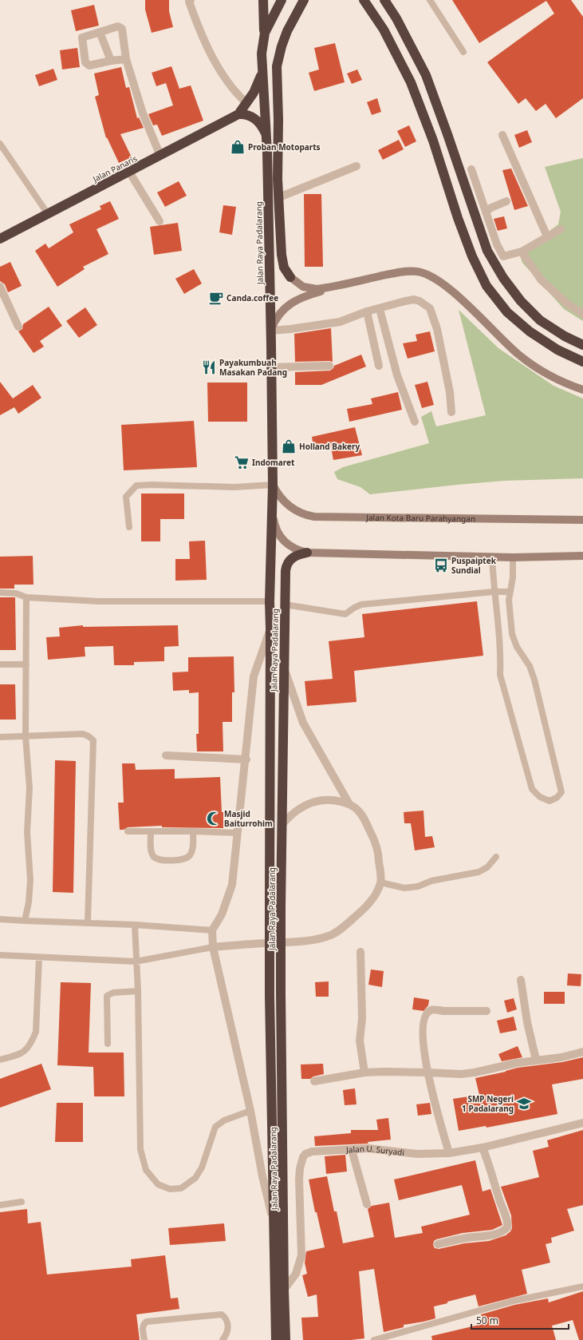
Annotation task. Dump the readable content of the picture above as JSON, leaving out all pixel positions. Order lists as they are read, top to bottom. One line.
{"streets":{"highway":["Jalan Panaris","Jalan Raya Padalarang"],"main road":["Jalan Kota Baru Parahyangan"],"street":["Jalan U. Suryadi"]},"crossings":[["Jalan Panaris","Jalan Raya Padalarang"],["Jalan Raya Padalarang","Jalan Kota Baru Parahyangan"],["Jalan Raya Padalarang","Jalan U. Suryadi"]],"places":{"shop":["Proban Motoparts","Holland Bakery"],"cafe":["Canda.coffee"],"restaurant":["Payakumbuah Masakan Padang"],"supermarket":["Indomaret"],"bus stop":["Puspaiptek Sundial"],"mosque":["Masjid Baiturrohim"],"school or university":["SMP Negeri 1 Padalarang"]},"scale_bar":"50 m"}
